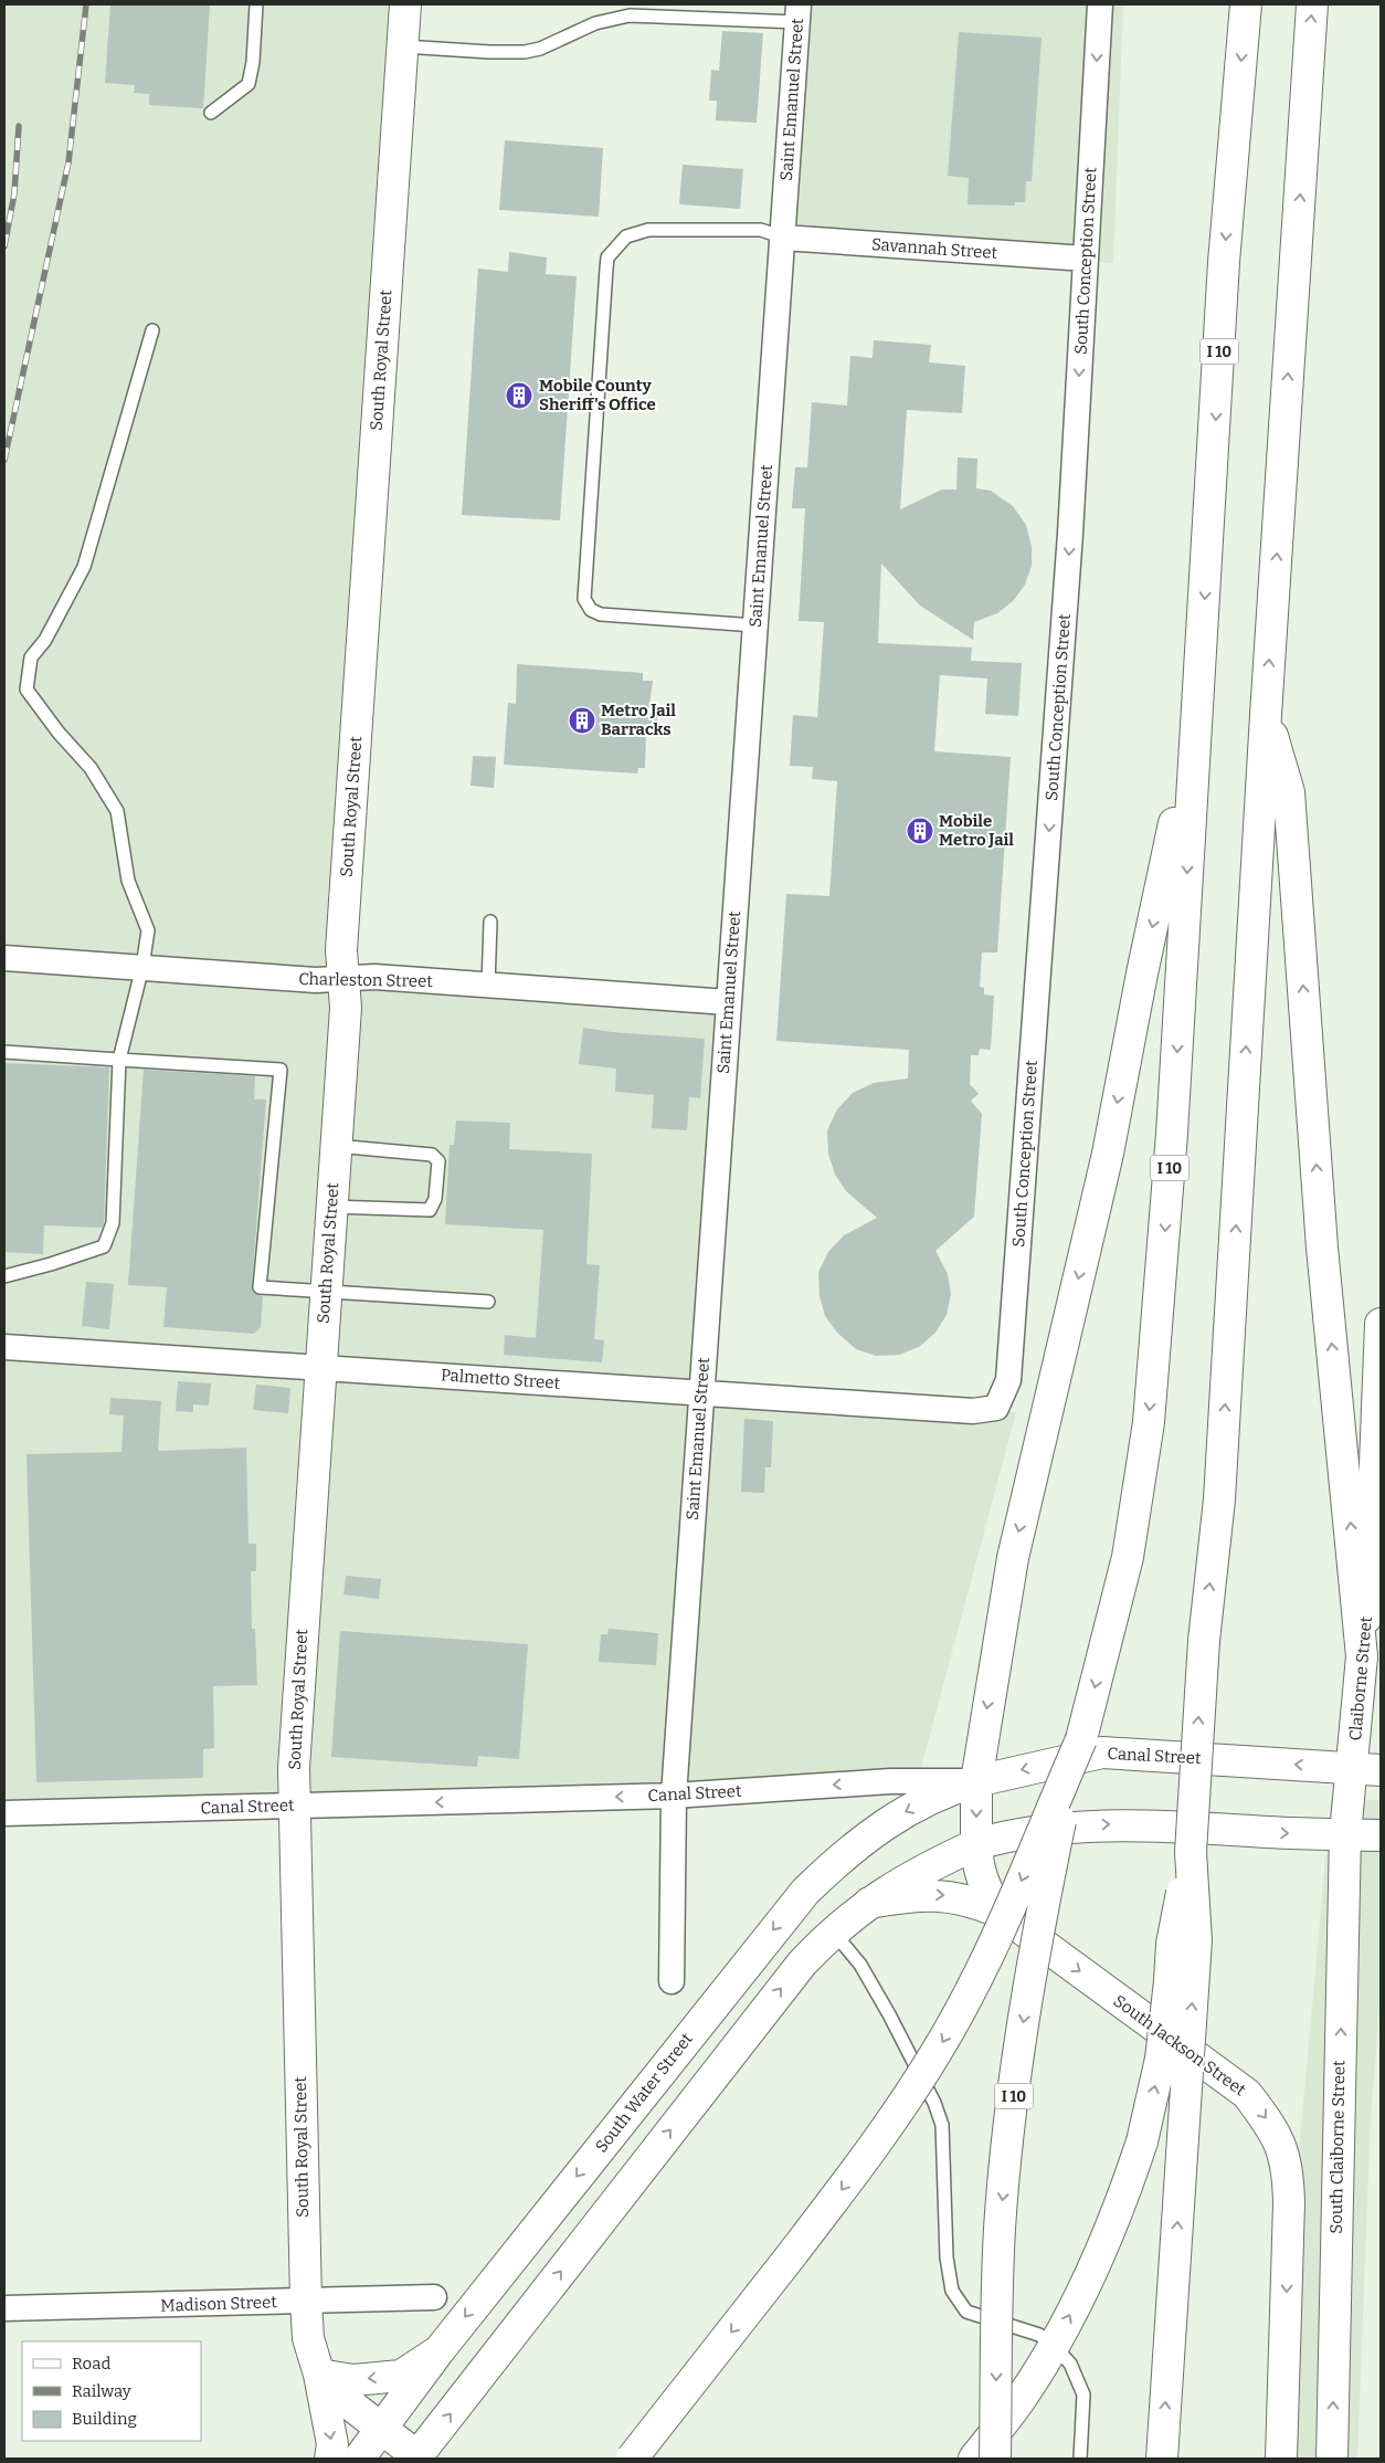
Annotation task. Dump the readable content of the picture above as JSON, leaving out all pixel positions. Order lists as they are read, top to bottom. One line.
{"streets":{"main road":["I 10","South Royal Street","Claiborne Street","Canal Street","South Jackson Street","South Water Street","South Claiborne Street"],"street":["Saint Emanuel Street","Savannah Street","South Conception Street","Charleston Street","Palmetto Street","Madison Street"]},"crossings":[["Saint Emanuel Street","Savannah Street"],["Saint Emanuel Street","Charleston Street"],["Saint Emanuel Street","Palmetto Street"],["Saint Emanuel Street","Canal Street"],["Savannah Street","South Conception Street"],["South Conception Street","Palmetto Street"],["I 10","South Jackson Street"],["South Royal Street","Charleston Street"],["South Royal Street","Palmetto Street"],["South Royal Street","Canal Street"],["South Royal Street","South Water Street"],["South Royal Street","Madison Street"],["Claiborne Street","Canal Street"],["Claiborne Street","South Claiborne Street"],["Canal Street","South Jackson Street"],["Canal Street","South Water Street"],["South Jackson Street","South Water Street"]],"one_way":["South Conception Street"],"places":{"building":["Mobile County Sheriff's Office","Metro Jail Barracks","Mobile Metro Jail"]},"legend":["Road","Railway","Building"]}
